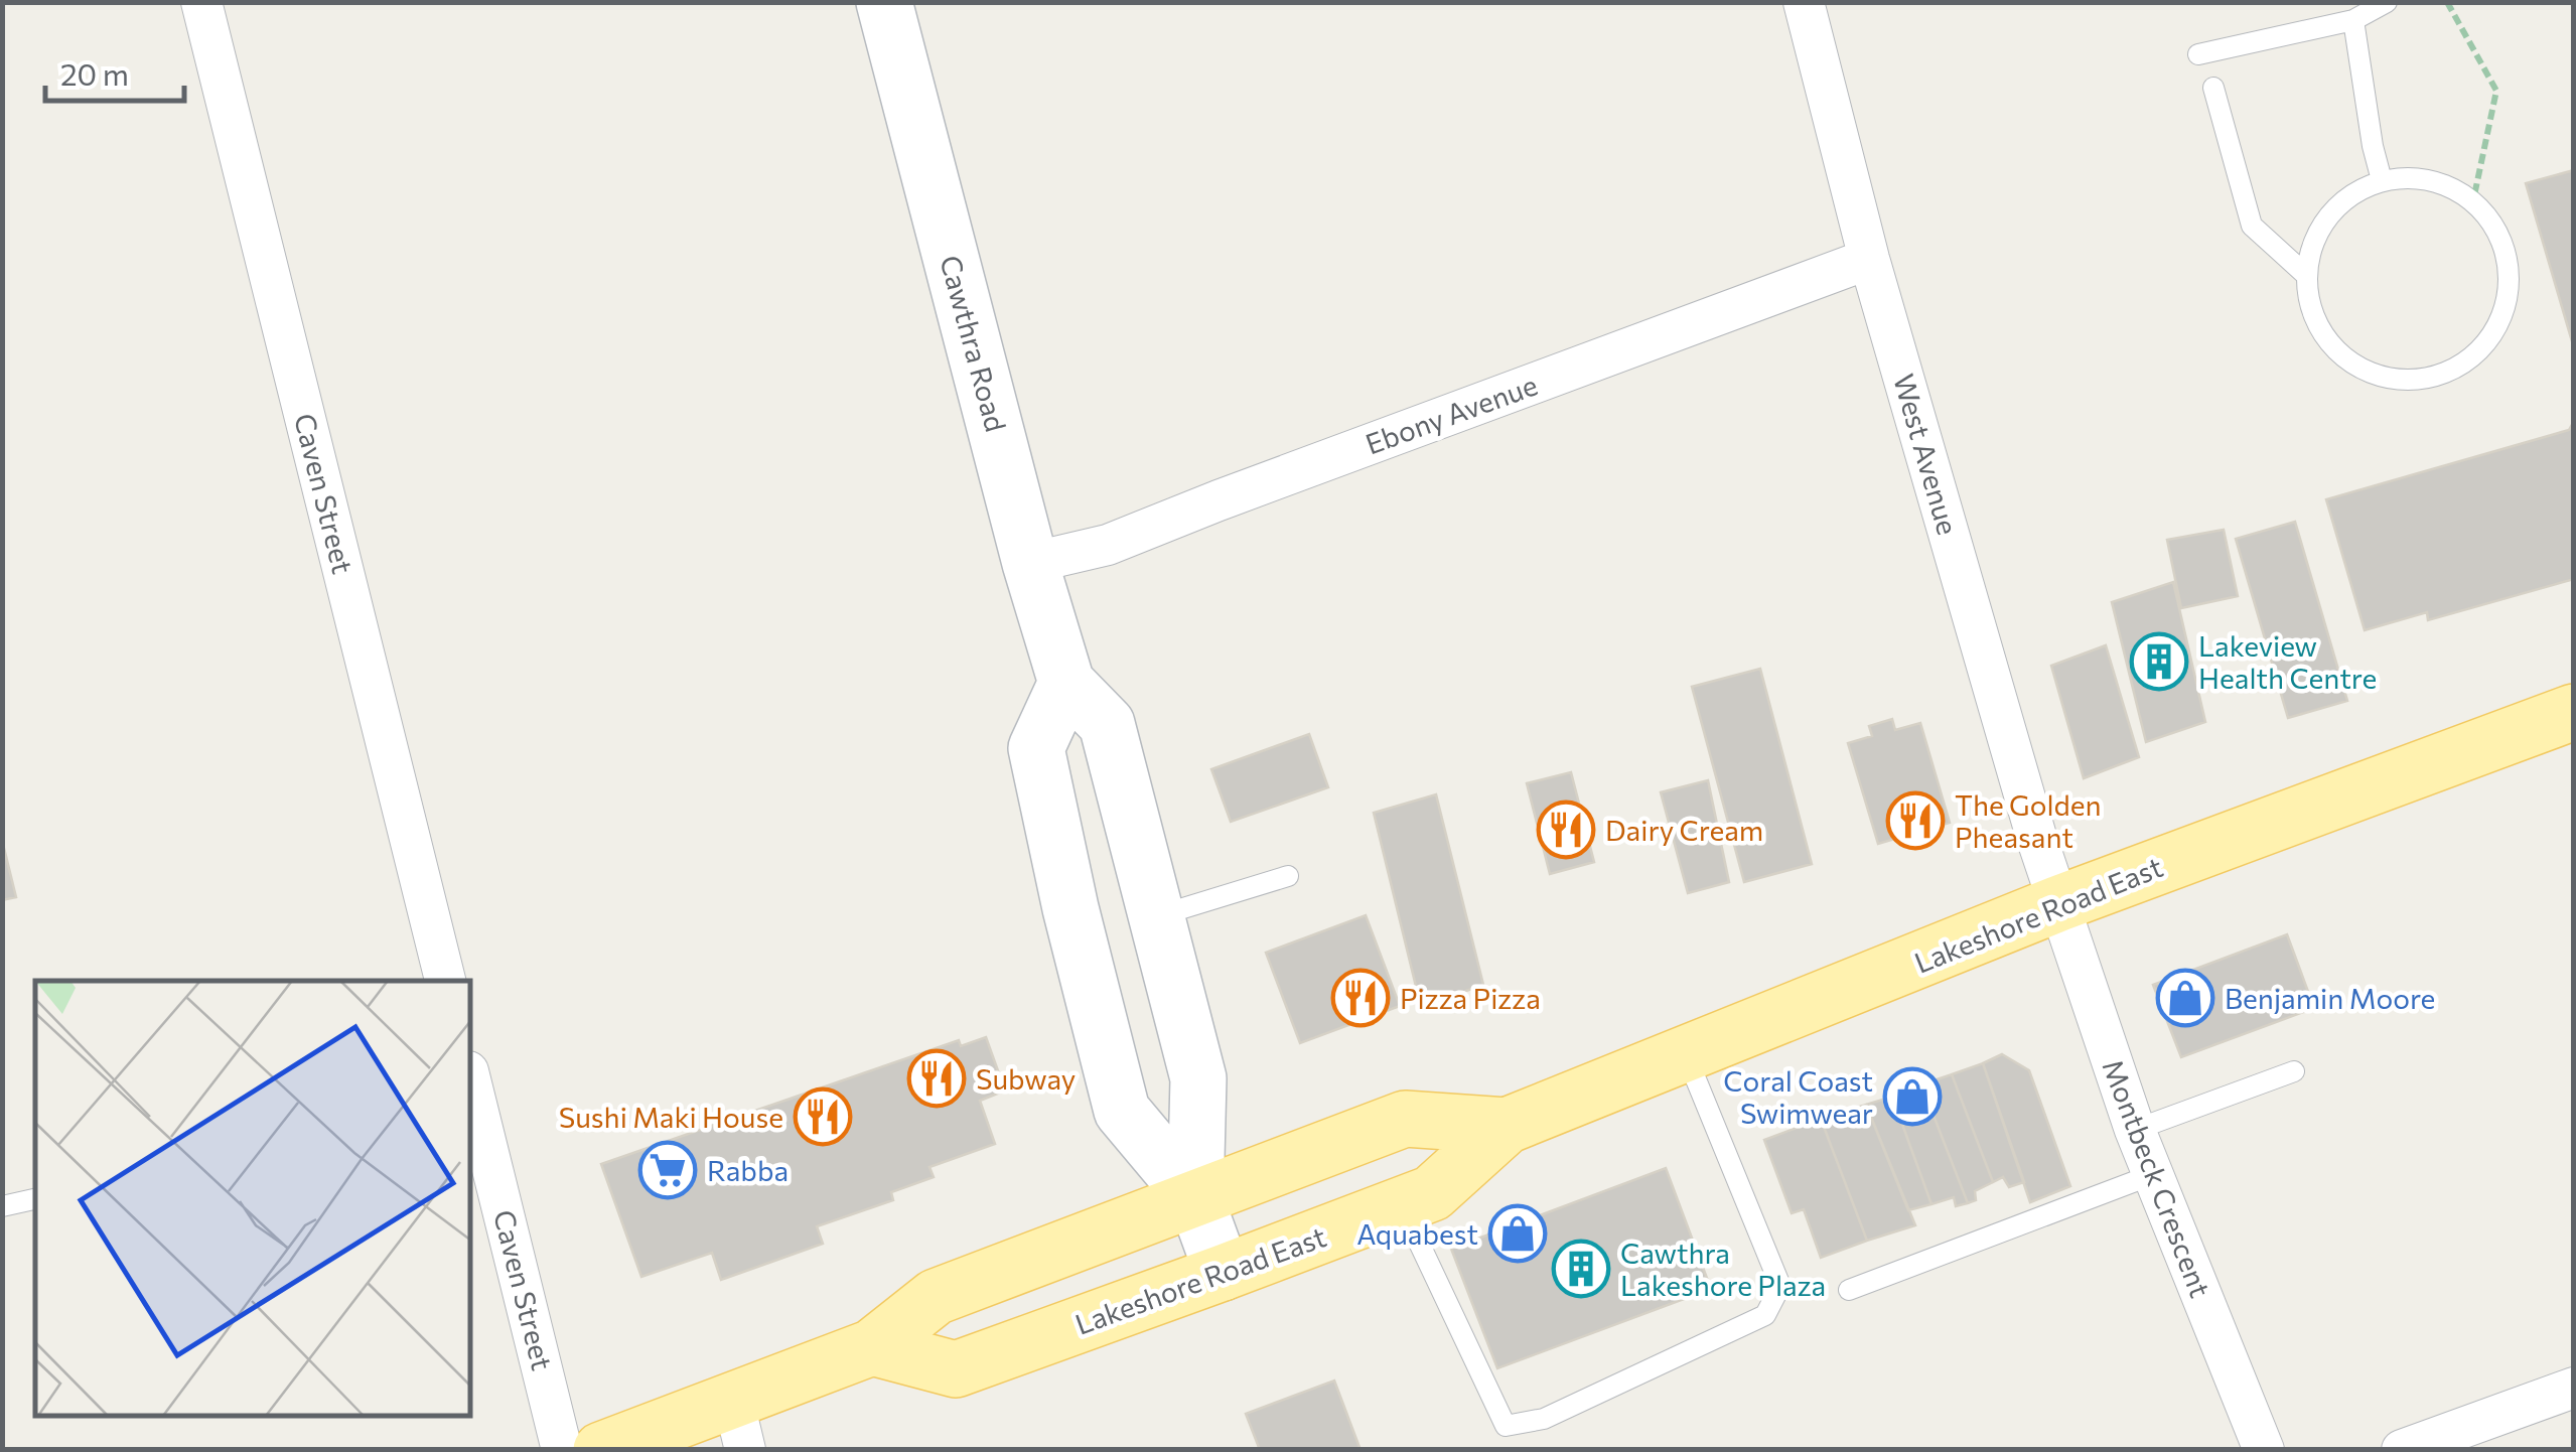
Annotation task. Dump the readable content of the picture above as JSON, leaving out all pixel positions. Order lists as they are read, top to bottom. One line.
{"streets":{"main road":["Cawthra Road","Lakeshore Road East"],"street":["Ebony Avenue","West Avenue","Caven Street","Montbeck Crescent"]},"crossings":[["Cawthra Road","Ebony Avenue"],["Cawthra Road","Lakeshore Road East"],["Ebony Avenue","West Avenue"],["West Avenue","Lakeshore Road East"],["West Avenue","Montbeck Crescent"],["Lakeshore Road East","Montbeck Crescent"]],"places":{"building":["Lakeview Health Centre","Cawthra Lakeshore Plaza"],"restaurant":["The Golden Pheasant","Dairy Cream","Pizza Pizza","Subway","Sushi Maki House"],"shop":["Benjamin Moore","Coral Coast Swimwear","Aquabest"],"supermarket":["Rabba"]},"scale_bar":"20 m"}
